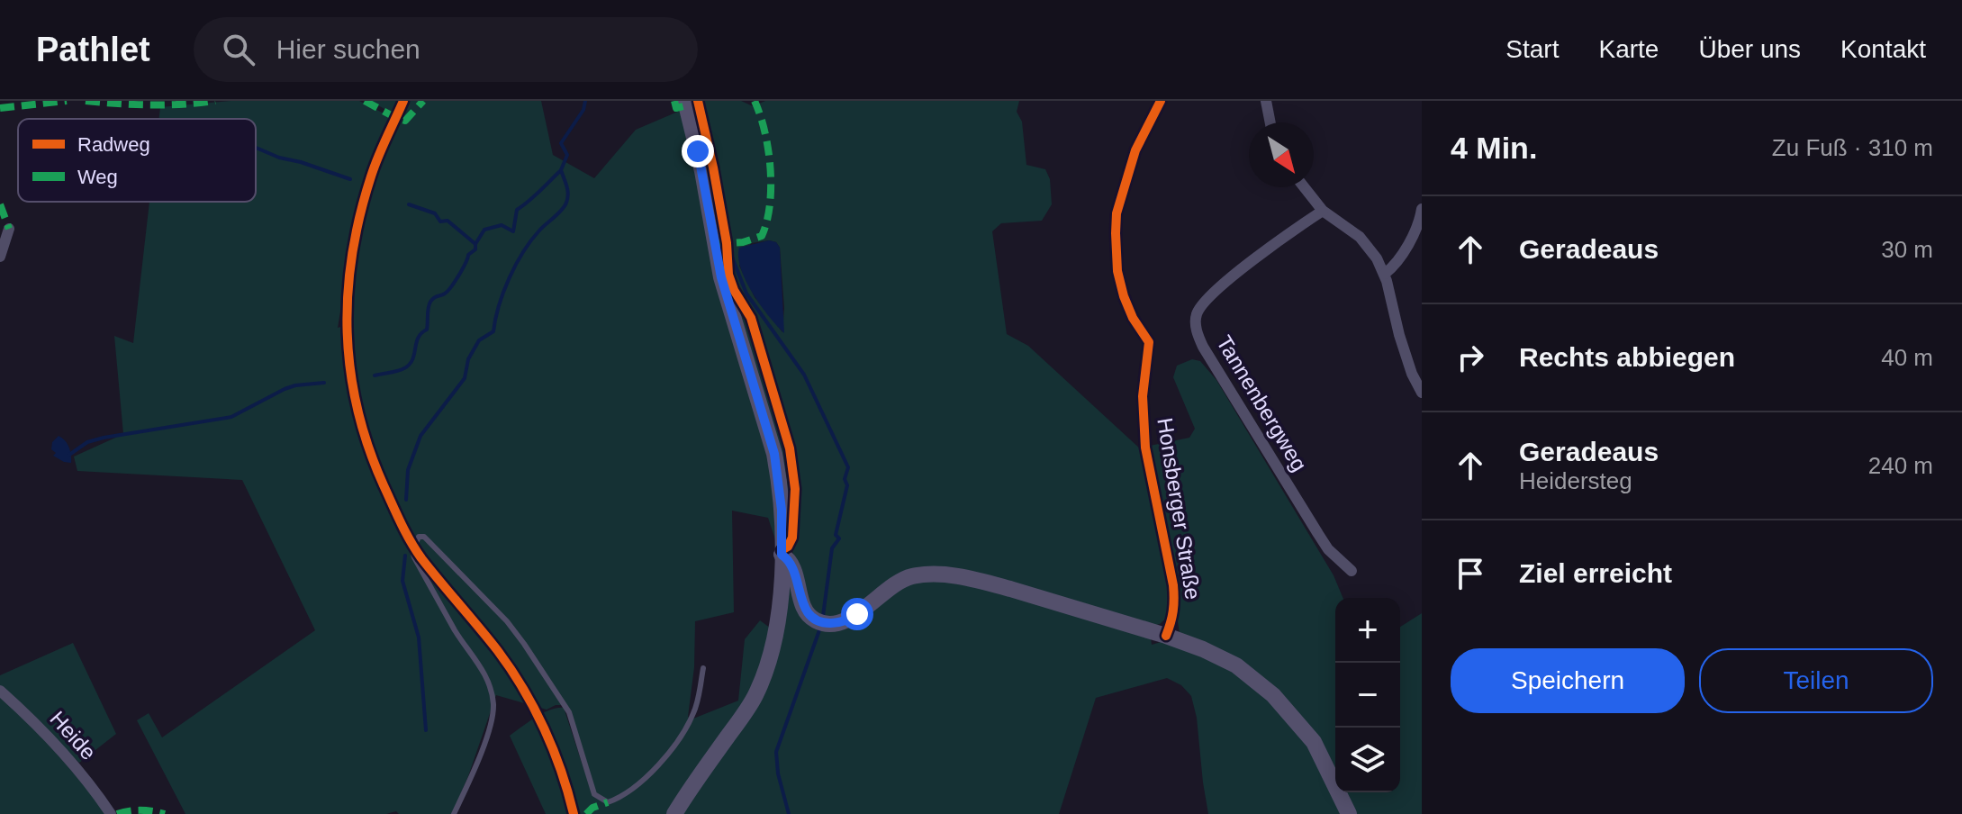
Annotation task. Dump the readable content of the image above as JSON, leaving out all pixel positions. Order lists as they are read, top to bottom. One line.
{"streets":{"street":["Tannenbergweg","Honsberger Straße","Heide"]},"legend":["Radweg","Weg"],"north":"bottom right","page":{"header":"Pathlet","search":"Hier suchen","nav":["Start","Karte","Über uns","Kontakt"],"heading":["4 Min.","Zu Fuß · 310 m"],"list":[["Geradeaus","30 m"],["Rechts abbiegen","40 m"],["Geradeaus","Heidersteg","240 m"],"Ziel erreicht"],"map_buttons":["+","−"],"buttons":["Speichern","Teilen"]}}
